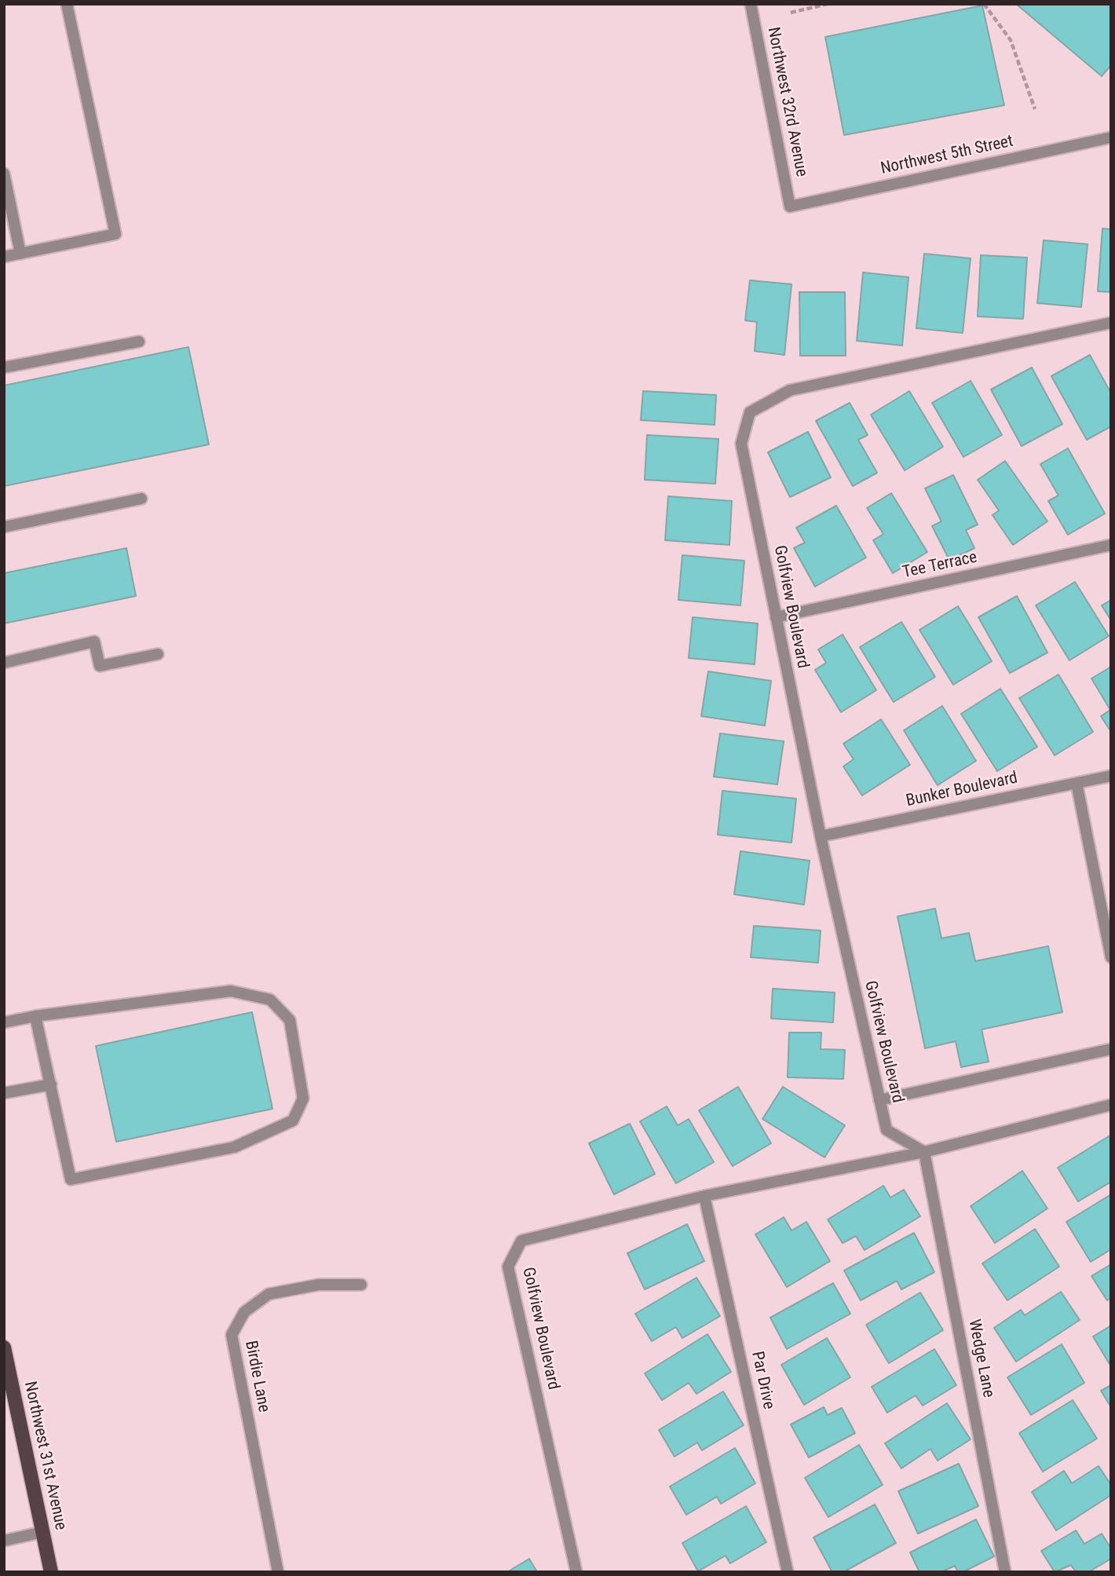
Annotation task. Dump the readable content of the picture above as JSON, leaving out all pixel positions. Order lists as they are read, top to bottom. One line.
{"streets":{"main road":["Northwest 31st Avenue"],"street":["Northwest 32rd Avenue","Northwest 5th Street","Tee Terrace","Golfview Boulevard","Bunker Boulevard","Wedge Lane","Birdie Lane","Par Drive"]},"crossings":[["Northwest 32rd Avenue","Northwest 5th Street"],["Tee Terrace","Golfview Boulevard"],["Golfview Boulevard","Bunker Boulevard"],["Golfview Boulevard","Wedge Lane"],["Golfview Boulevard","Par Drive"]]}
